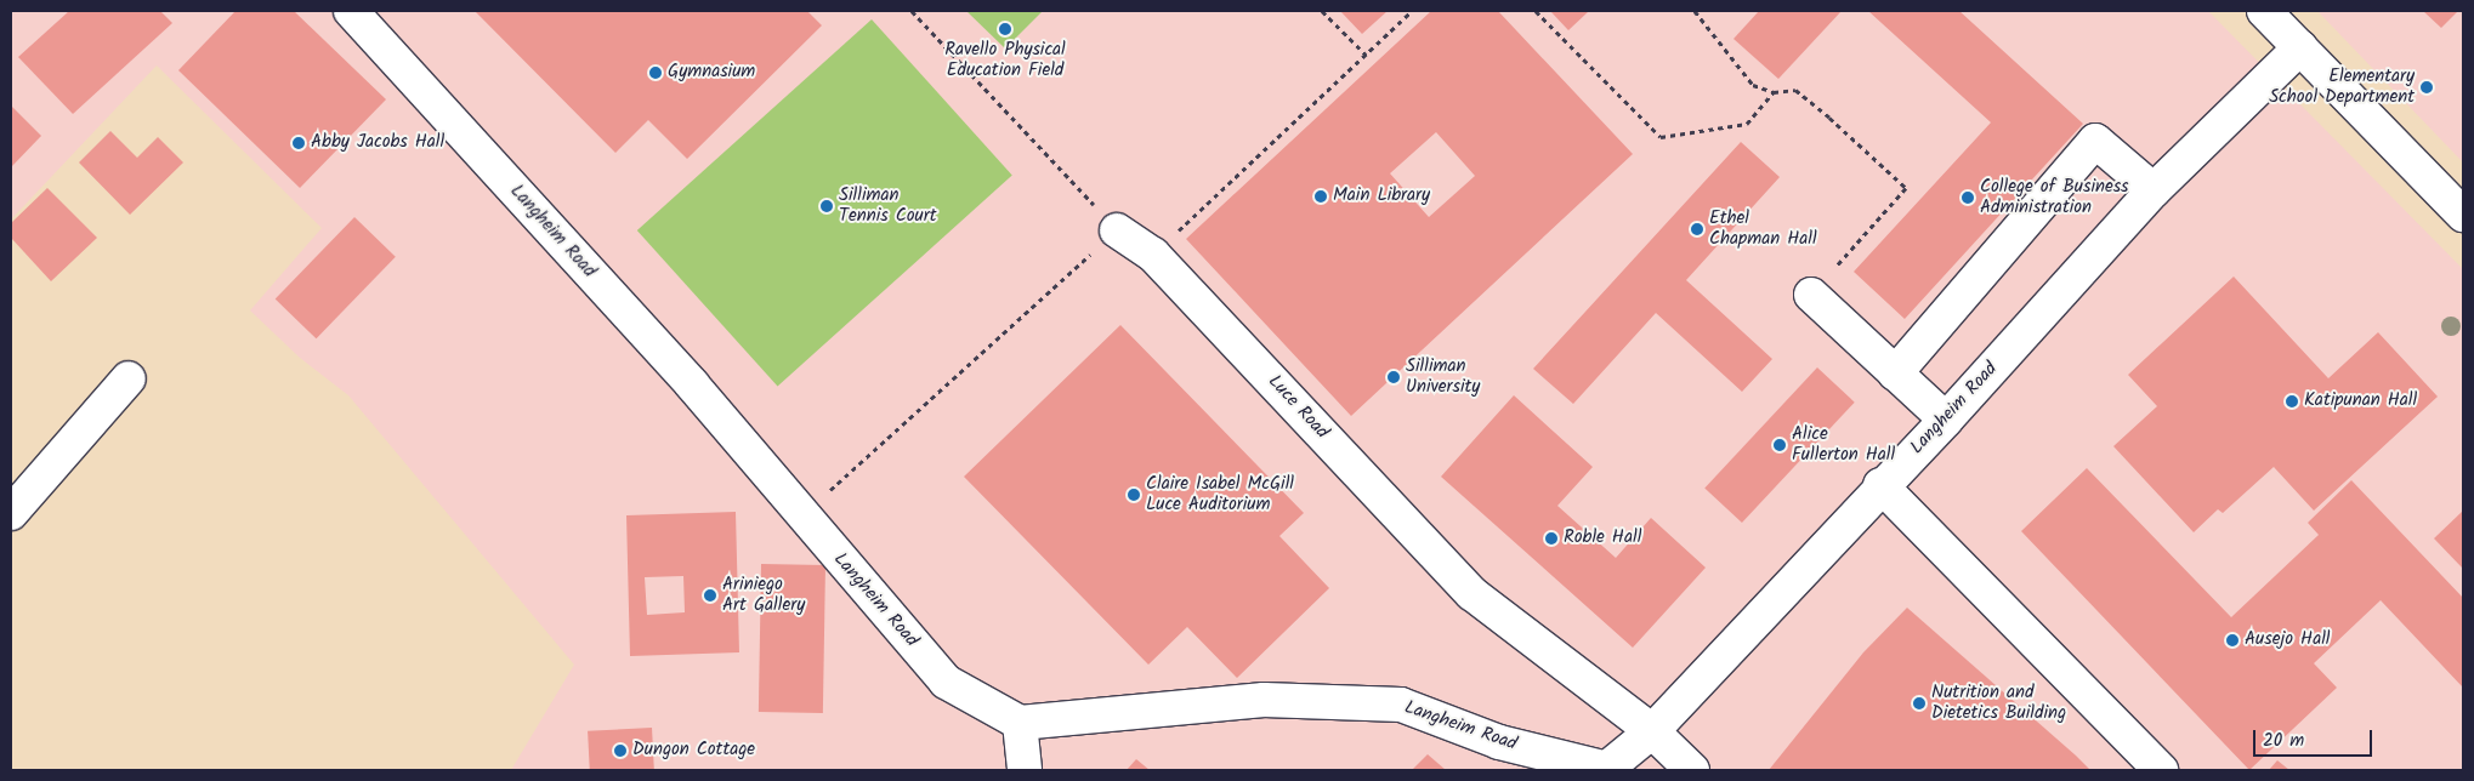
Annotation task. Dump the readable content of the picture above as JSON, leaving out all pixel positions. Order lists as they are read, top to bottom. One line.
{"streets":{"street":["Langheim Road","Luce Road"]},"crossings":[["Langheim Road","Luce Road"]],"places":["Ravello Physical Education Field","Gymnasium","Elementary School Department","Abby Jacobs Hall","Main Library","College of Business Administration","Silliman Tennis Court","Ethel Chapman Hall","Silliman University","Katipunan Hall","Alice Fullerton Hall","Claire Isabel McGill Luce Auditorium","Roble Hall","Ariniego Art Gallery","Ausejo Hall","Nutrition and Dietetics Building","Dungon Cottage"],"scale_bar":"20 m"}
